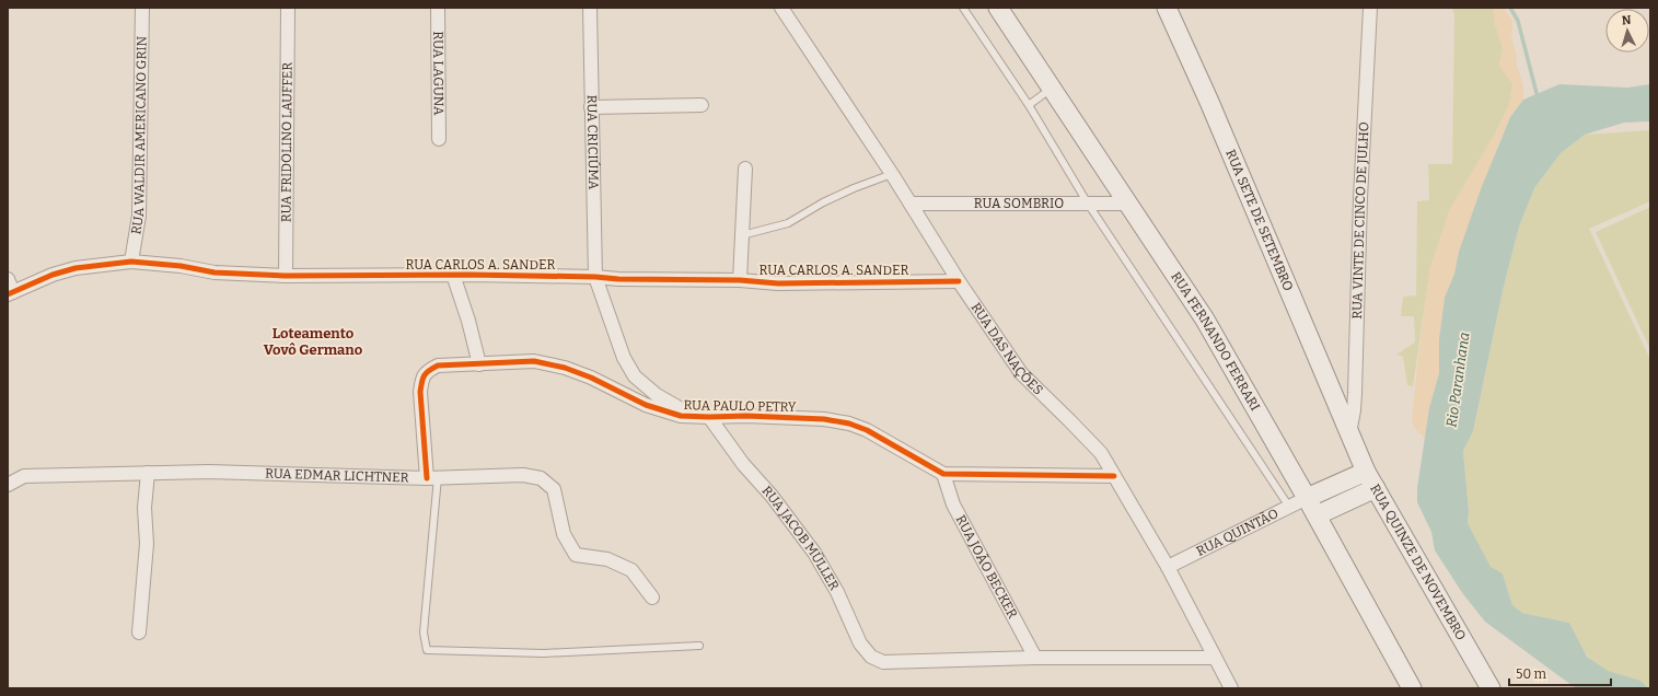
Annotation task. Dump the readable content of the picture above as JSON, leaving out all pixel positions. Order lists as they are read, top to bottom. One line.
{"streets":{"main road":["RUA SETE DE SETEMBRO","RUA FERNANDO FERRARI","RUA QUINZE DE NOVEMBRO"],"street":["RUA LAGUNA","RUA WALDIR AMERICANO GRIN","RUA FRIDOLINO LAUFFER","RUA CRICIÚMA","RUA SOMBRIO","RUA VINTE DE CINCO DE JULHO","RUA CARLOS A. SANDER","RUA DAS NAÇÕES","RUA PAULO PETRY","RUA EDMAR LICHTNER","RUA QUINTÃO","RUA JACOB MÜLLER","RUA JOÃO BECKER"]},"crossings":[["RUA WALDIR AMERICANO GRIN","RUA CARLOS A. SANDER"],["RUA FRIDOLINO LAUFFER","RUA CARLOS A. SANDER"],["RUA CRICIÚMA","RUA CARLOS A. SANDER"],["RUA CRICIÚMA","RUA PAULO PETRY"],["RUA CRICIÚMA","RUA JACOB MÜLLER"],["RUA SOMBRIO","RUA FERNANDO FERRARI"],["RUA SOMBRIO","RUA DAS NAÇÕES"],["RUA SETE DE SETEMBRO","RUA VINTE DE CINCO DE JULHO"],["RUA SETE DE SETEMBRO","RUA QUINZE DE NOVEMBRO"],["RUA VINTE DE CINCO DE JULHO","RUA QUINZE DE NOVEMBRO"],["RUA CARLOS A. SANDER","RUA DAS NAÇÕES"],["RUA FERNANDO FERRARI","RUA QUINTÃO"],["RUA DAS NAÇÕES","RUA QUINTÃO"],["RUA PAULO PETRY","RUA EDMAR LICHTNER"],["RUA PAULO PETRY","RUA JACOB MÜLLER"],["RUA PAULO PETRY","RUA JOÃO BECKER"],["RUA JACOB MÜLLER","RUA JOÃO BECKER"]],"districts":["Loteamento Vovô Germano"],"water":["Rio Paranhana"],"scale_bar":"50 m","north":"top"}
